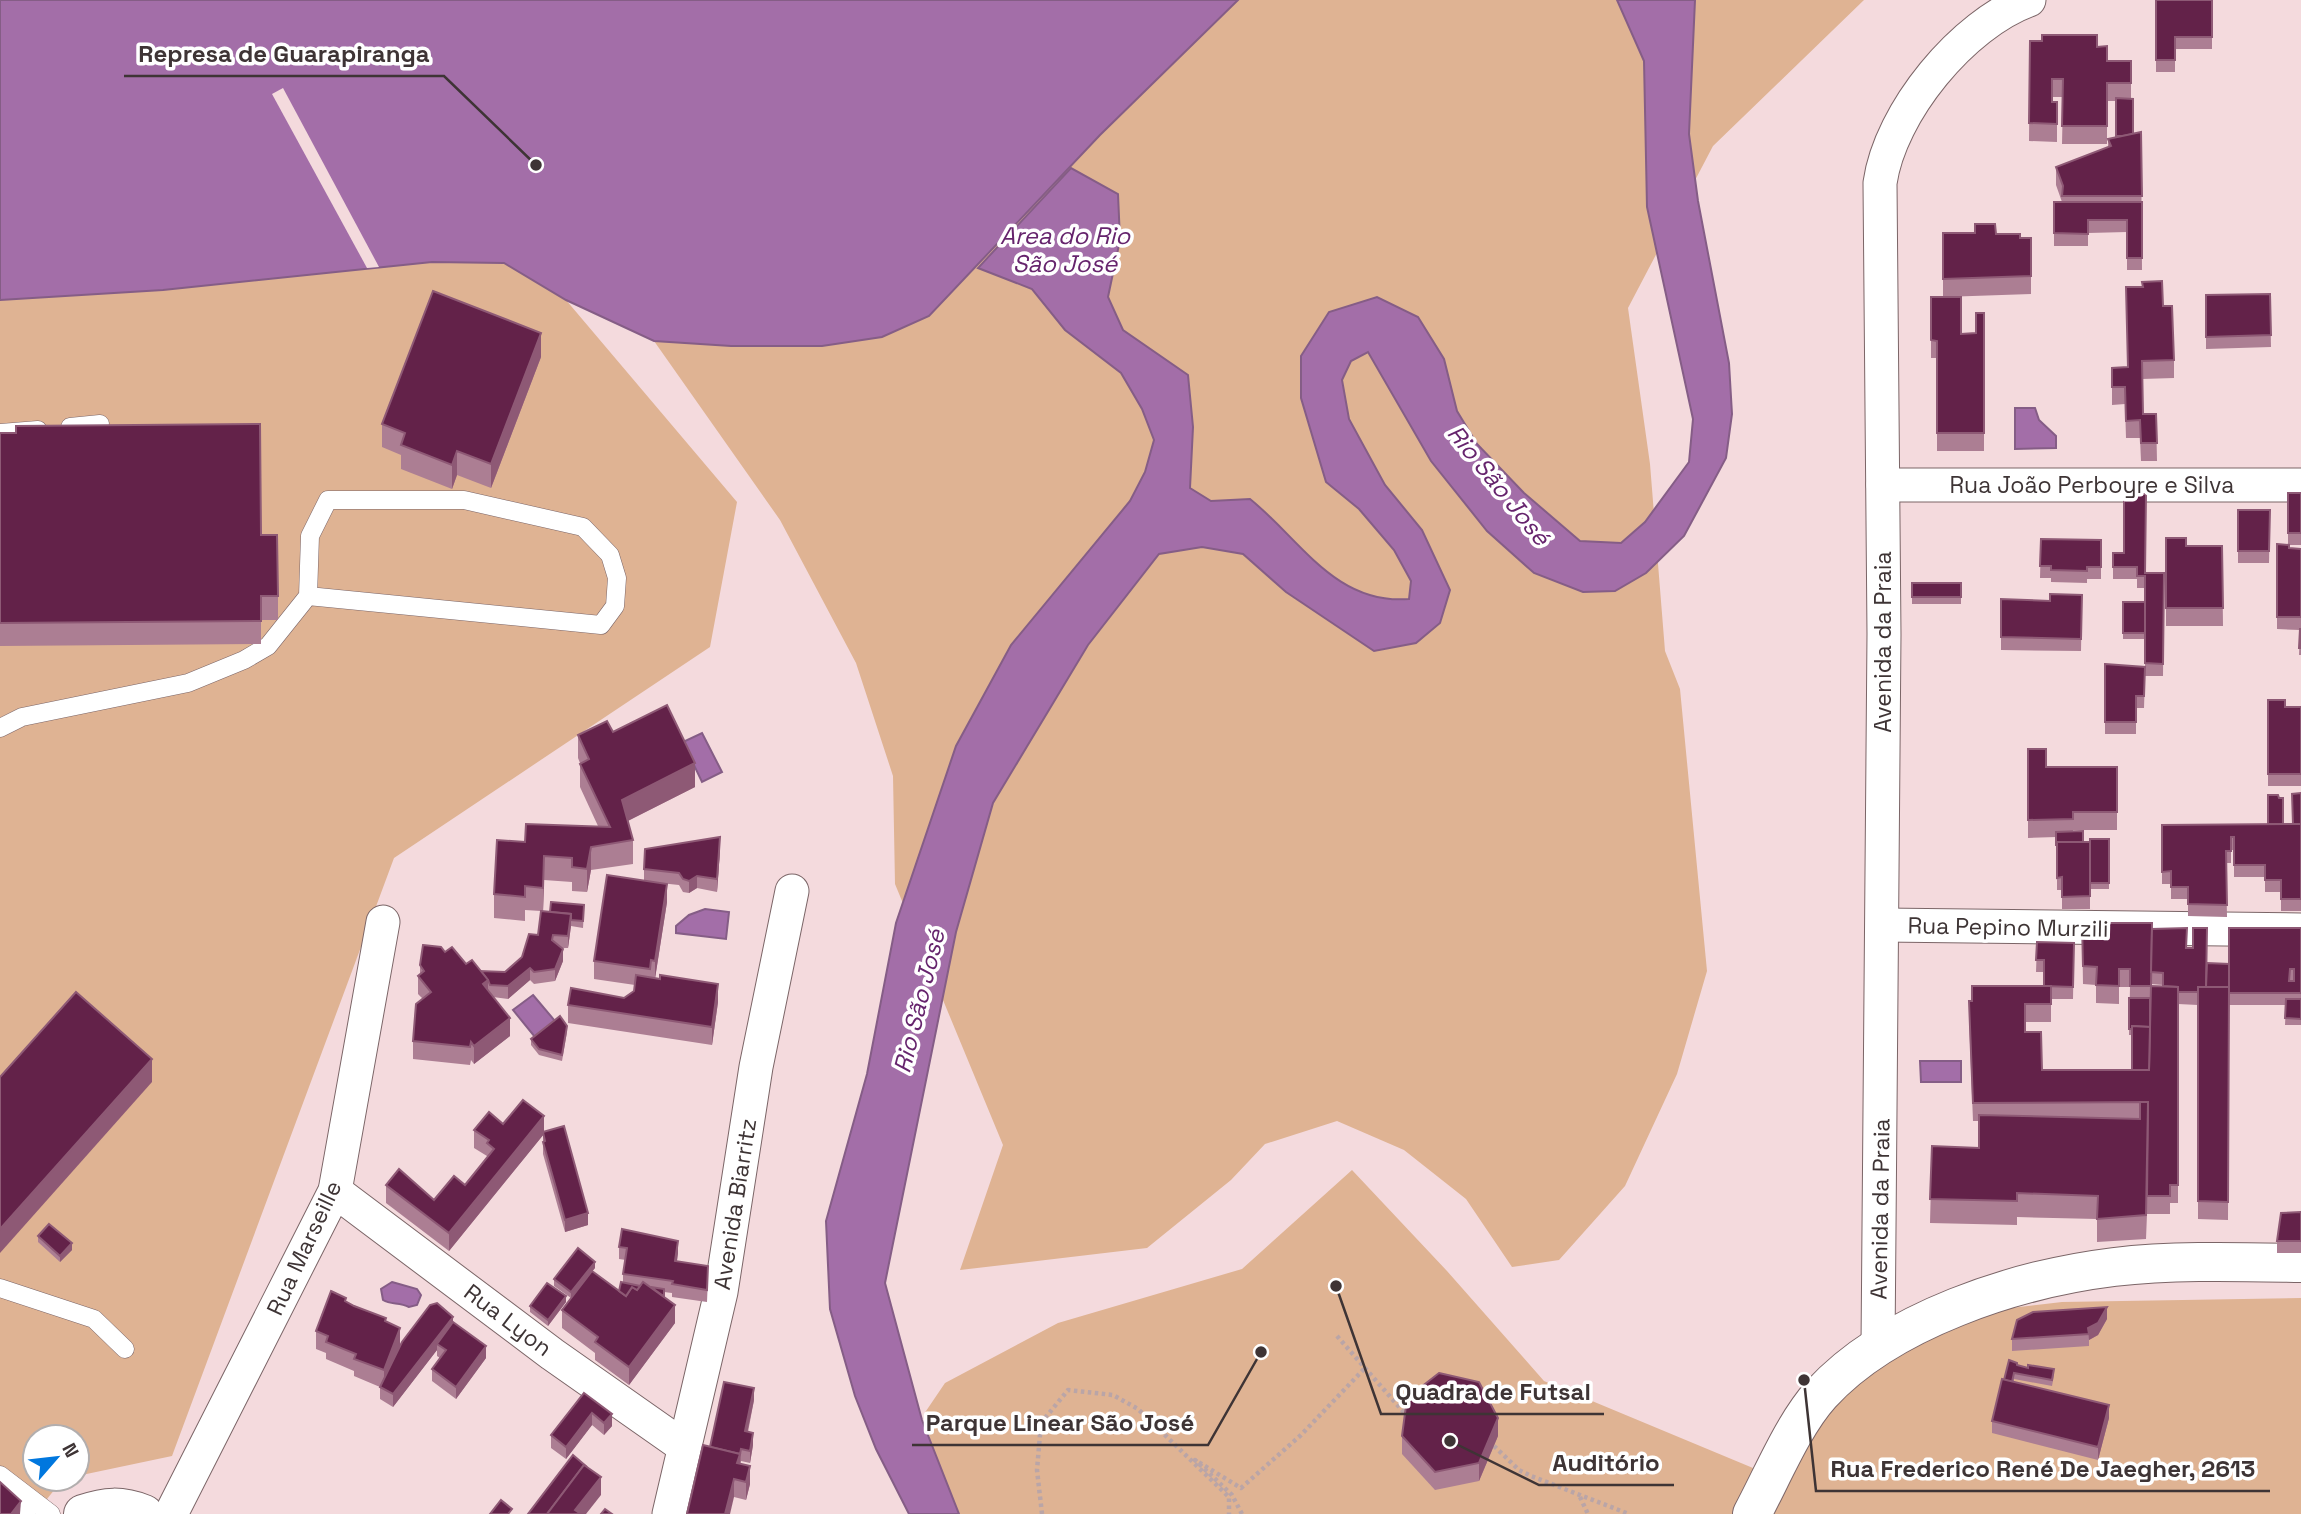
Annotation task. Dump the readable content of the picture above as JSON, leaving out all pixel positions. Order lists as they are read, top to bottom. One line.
{"streets":{"street":["Rua João Perboyre e Silva","Avenida da Praia","Rua Pepino Murzili","Avenida Biarritz","Rua Marseille","Rua Lyon"]},"crossings":[["Rua João Perboyre e Silva","Avenida da Praia"],["Avenida da Praia","Rua Pepino Murzili"],["Avenida Biarritz","Rua Lyon"],["Rua Marseille","Rua Lyon"]],"water":["Area do Rio São José","Rio São José"],"places":["Represa de Guarapiranga","Quadra de Futsal","Parque Linear São José","Rua Frederico René De Jaegher, 2613","Auditório"],"north":"top right"}
